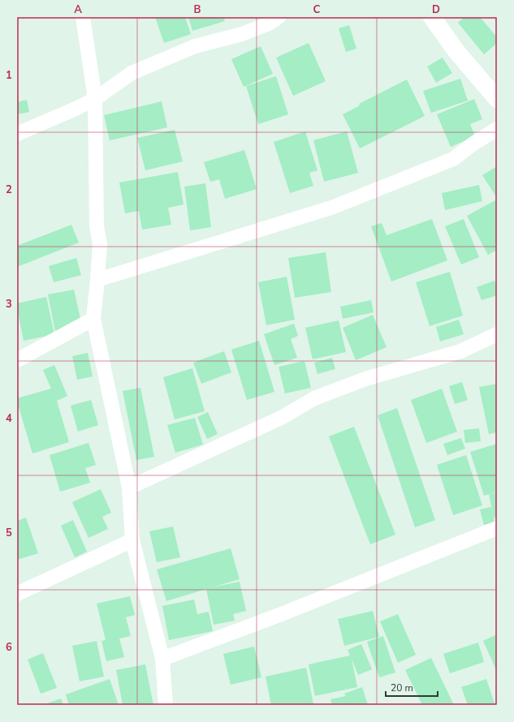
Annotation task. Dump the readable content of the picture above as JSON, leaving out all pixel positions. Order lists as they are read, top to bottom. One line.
{"scale_bar":"20 m","grid":{"columns":["A","B","C","D"],"rows":["1","2","3","4","5","6"]}}
